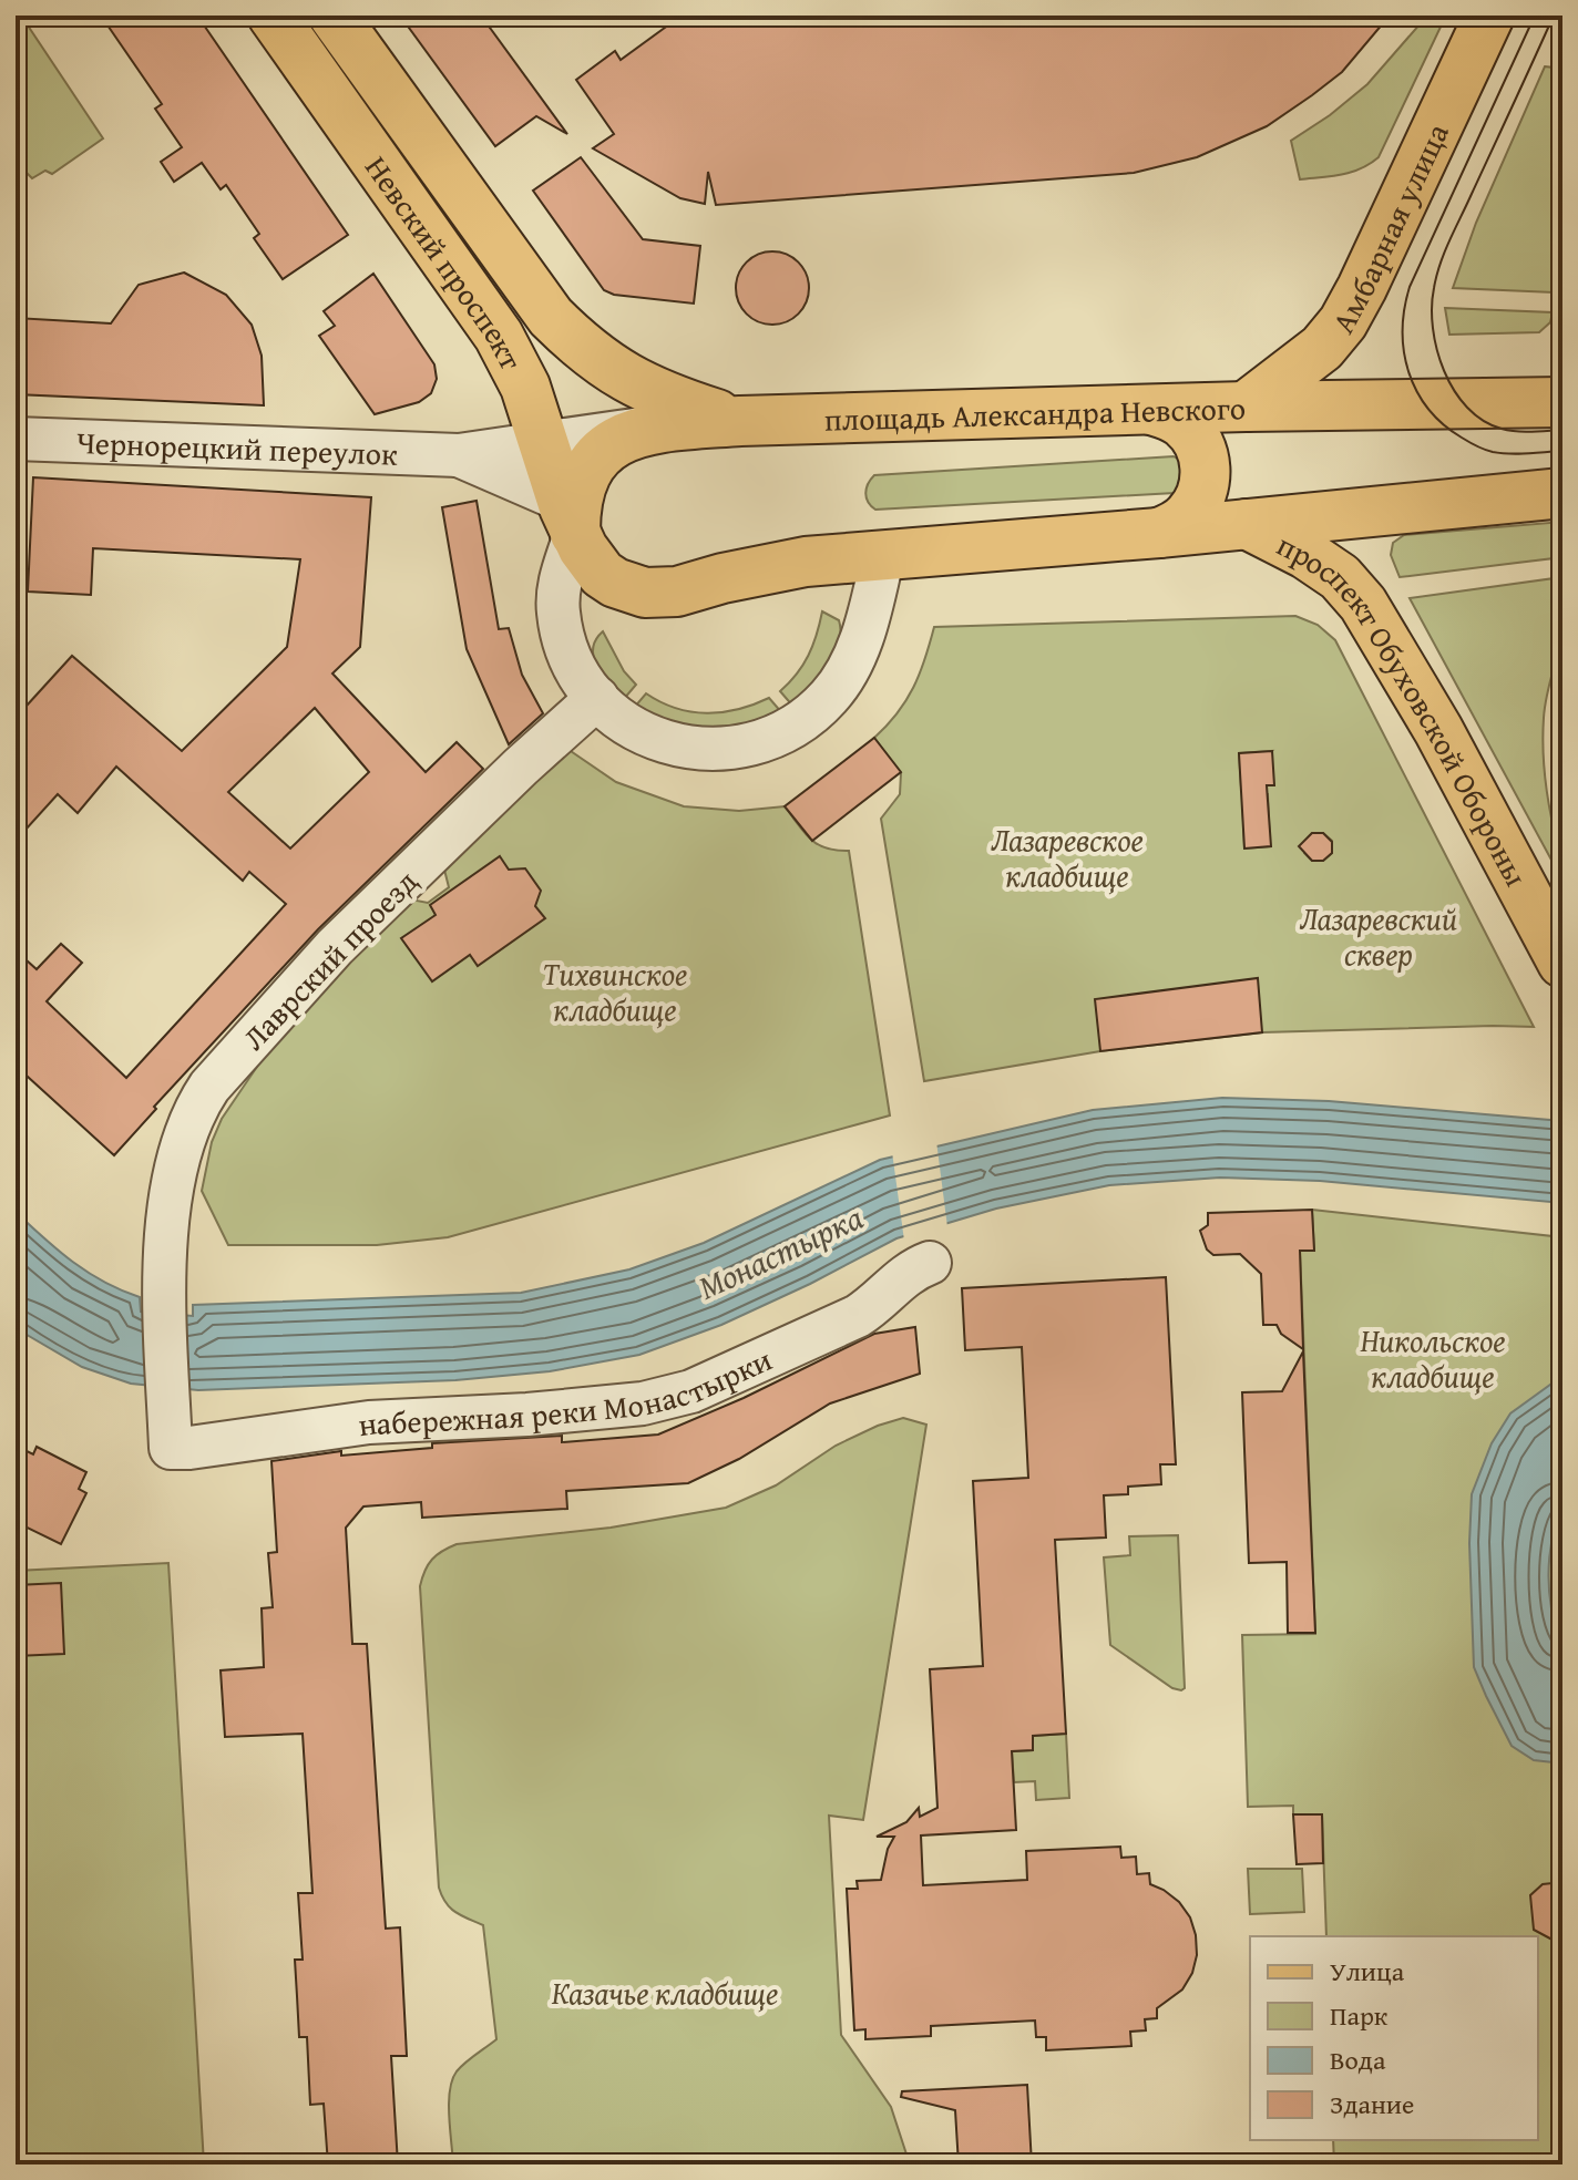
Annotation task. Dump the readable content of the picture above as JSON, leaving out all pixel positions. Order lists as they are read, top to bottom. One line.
{"streets":{"main road":["Амбарная улица","Невский проспект","площадь Александра Невского","проспект Обуховской Обороны"],"street":["Чернорецкий переулок","Лаврский проезд","набережная реки Монастырки"]},"crossings":[["Амбарная улица","площадь Александра Невского"],["Невский проспект","площадь Александра Невского"],["Невский проспект","Чернорецкий переулок"],["площадь Александра Невского","Чернорецкий переулок"],["площадь Александра Невского","Лаврский проезд"],["Лаврский проезд","набережная реки Монастырки"]],"water":["Монастырка"],"parks":["Лазаревское кладбище","Лазаревский сквер","Тихвинское кладбище","Никольское кладбище","Казачье кладбище"],"legend":["Улица","Парк","Вода","Здание"]}
